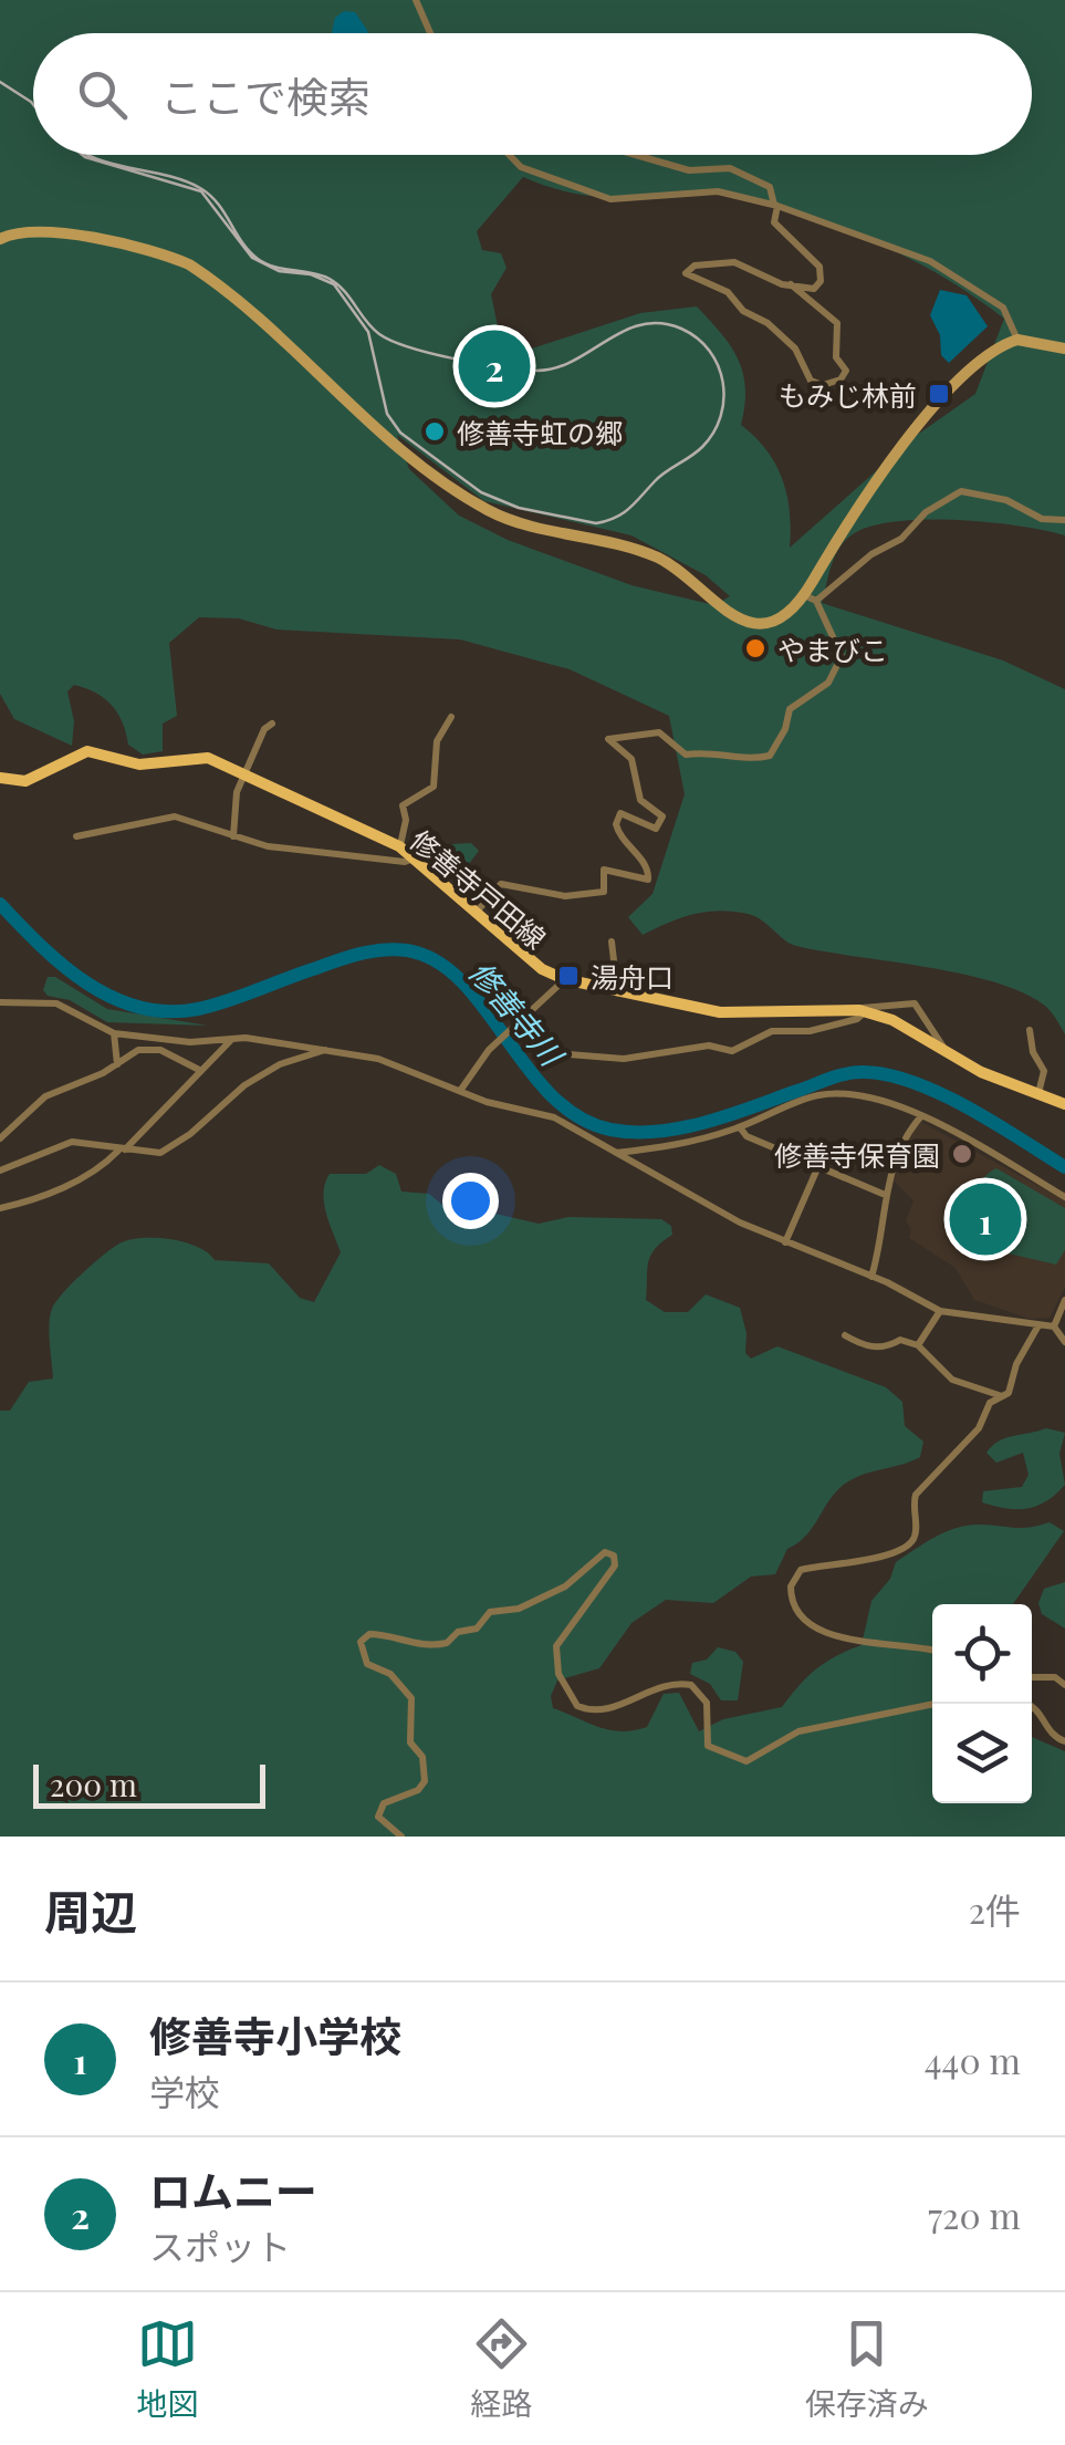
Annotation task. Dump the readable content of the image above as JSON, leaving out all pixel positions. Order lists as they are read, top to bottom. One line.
{"streets":{"main road":["修善寺戸田線"]},"water":["修善寺川"],"places":{"transit":["もみじ林前","湯舟口"],"other":["修善寺虹の郷","やまびこ","修善寺保育園"]},"scale_bar":"200 m","page":{"search":"ここで検索","pins":["2","1"],"scale":"200 m","heading":["周辺","2件"],"list":[{"mark":"1","name":"修善寺小学校","note":"学校","value":"440 m"},{"mark":"2","name":"ロムニー","note":"スポット","value":"720 m"}],"nav":["地図","経路","保存済み"]}}
